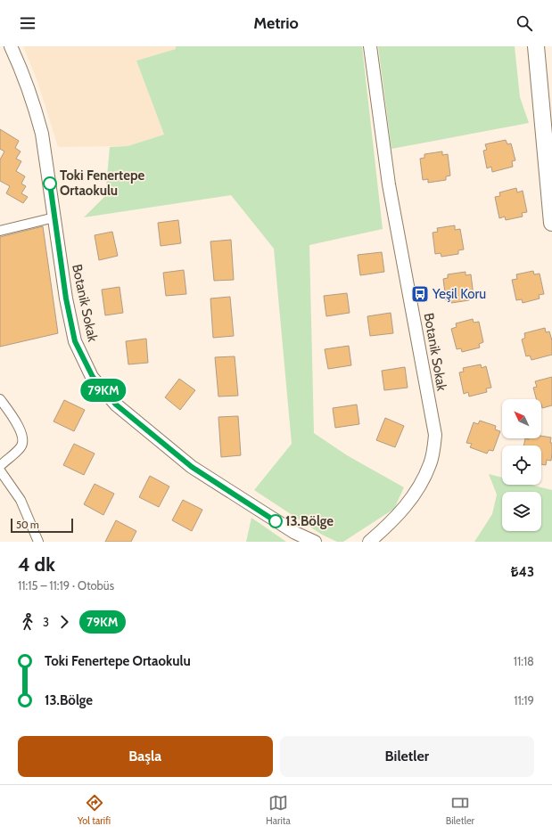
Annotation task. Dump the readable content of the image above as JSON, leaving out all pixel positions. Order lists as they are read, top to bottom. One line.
{"streets":{"main road":["Botanik Sokak"]},"places":{"other":["Toki Fenertepe Ortaokulu","13.Bölge"],"bus stop":["Yeşil Koru"]},"lines":["bus line 79KM"],"scale_bar":"50 m","north":"top left","page":{"header":"Metrio","on_map":"79KM","scale":"50 m","heading":["4 dk","11:15 – 11:19 · Otobüs","₺43"],"legs":["3","79KM"],"list":[{"name":"Toki Fenertepe Ortaokulu","value":"11:18"},{"name":"13.Bölge","value":"11:19"}],"buttons":["Başla","Biletler"],"tabs":["Yol tarifi","Harita","Biletler"]}}
